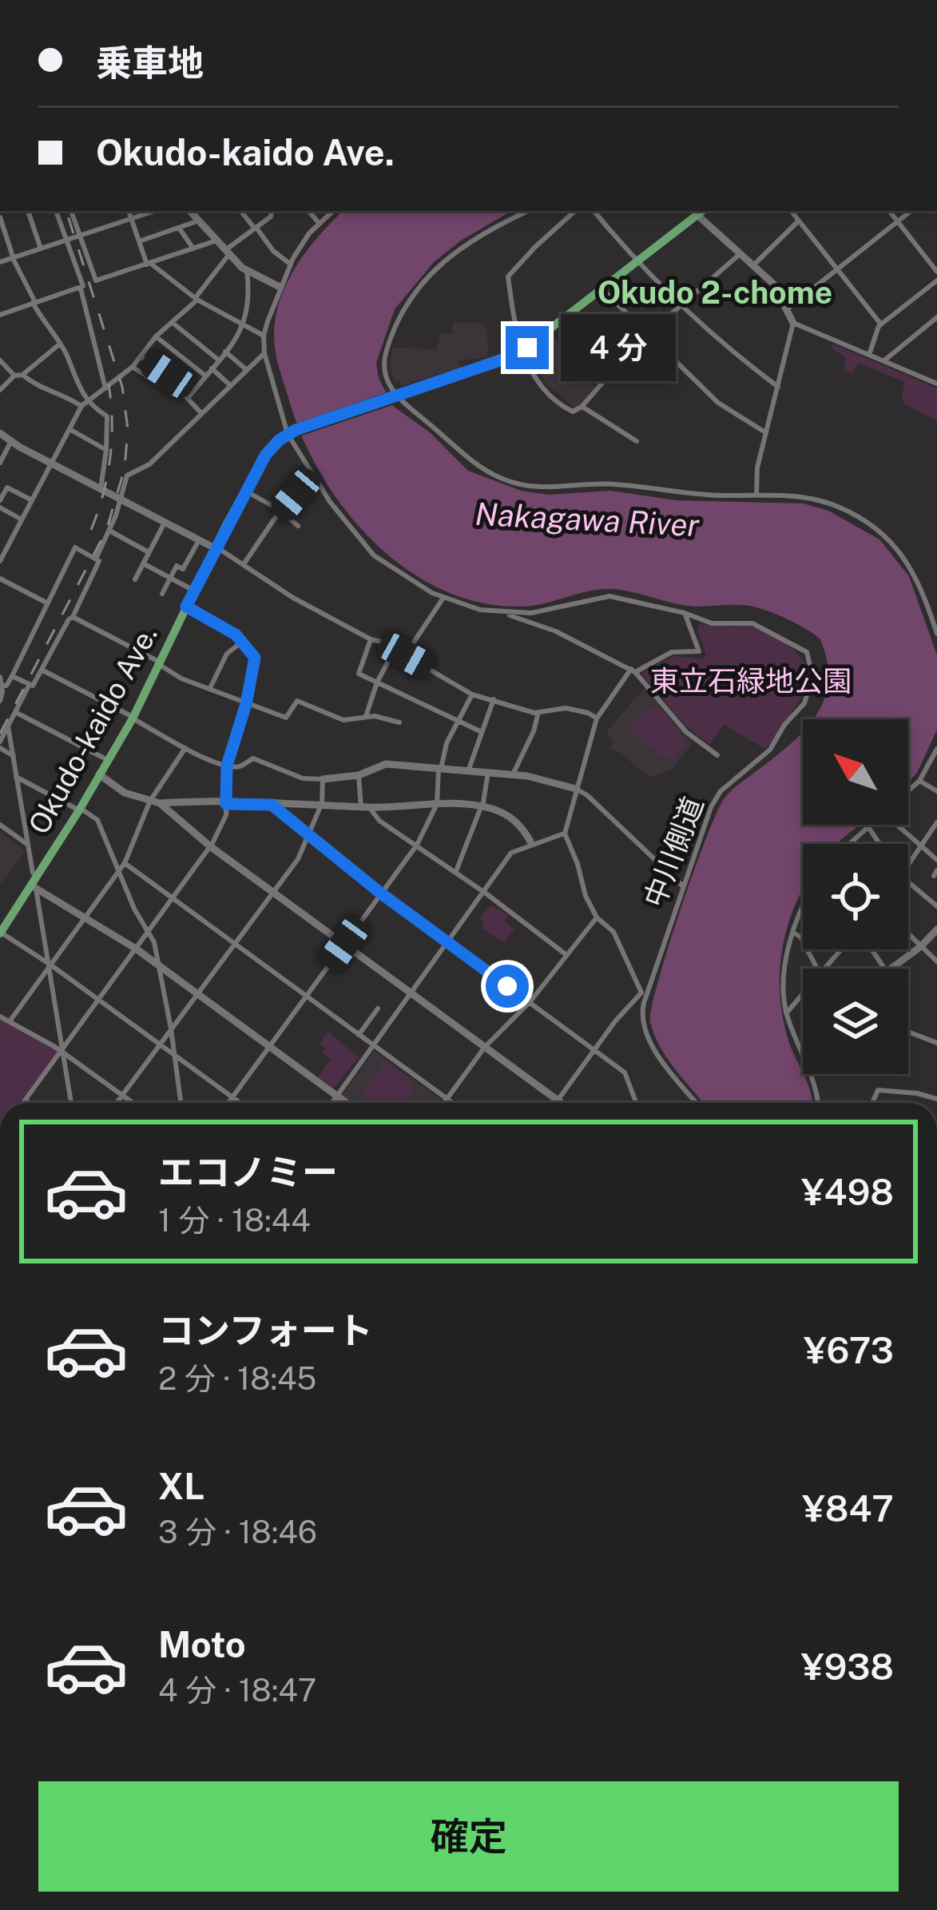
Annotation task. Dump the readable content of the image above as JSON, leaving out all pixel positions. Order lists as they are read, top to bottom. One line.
{"streets":{"main road":["Okudo-kaido Ave."],"street":["中川側道"]},"districts":["Okudo 2-chome"],"water":["Nakagawa River"],"parks":["東立石緑地公園"],"north":"top left","page":{"banner":["乗車地","Okudo-kaido Ave."],"bubble":"4 分","list":[{"name":"エコノミー","note":"1 分 · 18:44","value":"¥498"},{"name":"コンフォート","note":"2 分 · 18:45","value":"¥673"},{"name":"XL","note":"3 分 · 18:46","value":"¥847"},{"name":"Moto","note":"4 分 · 18:47","value":"¥938"}],"buttons":"確定"}}
